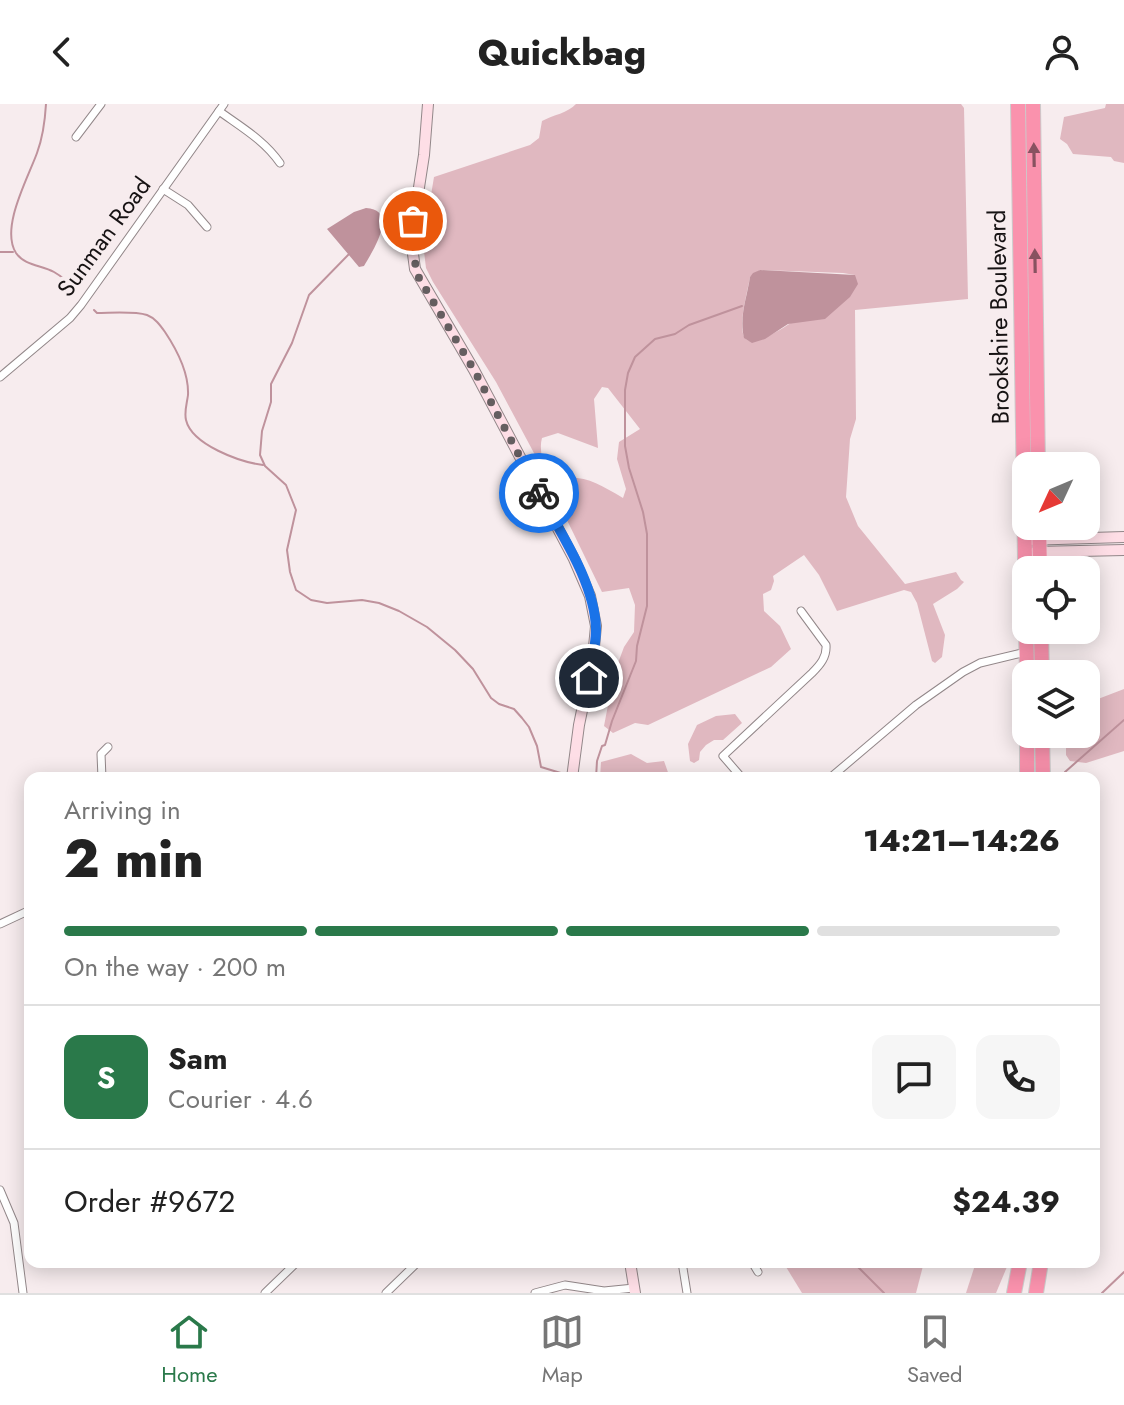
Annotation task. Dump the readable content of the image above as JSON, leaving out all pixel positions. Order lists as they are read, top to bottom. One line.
{"streets":{"highway":["Brookshire Boulevard"],"street":["Sunman Road"]},"north":"bottom left","page":{"header":"Quickbag","heading":["2 min","Arriving in","14:21–14:26"],"panel":["Sam","Courier · 4.6","Order #9672","$24.39"],"bar":"On the way · 200 m","round":"S","tabs":["Home","Map","Saved"]}}
